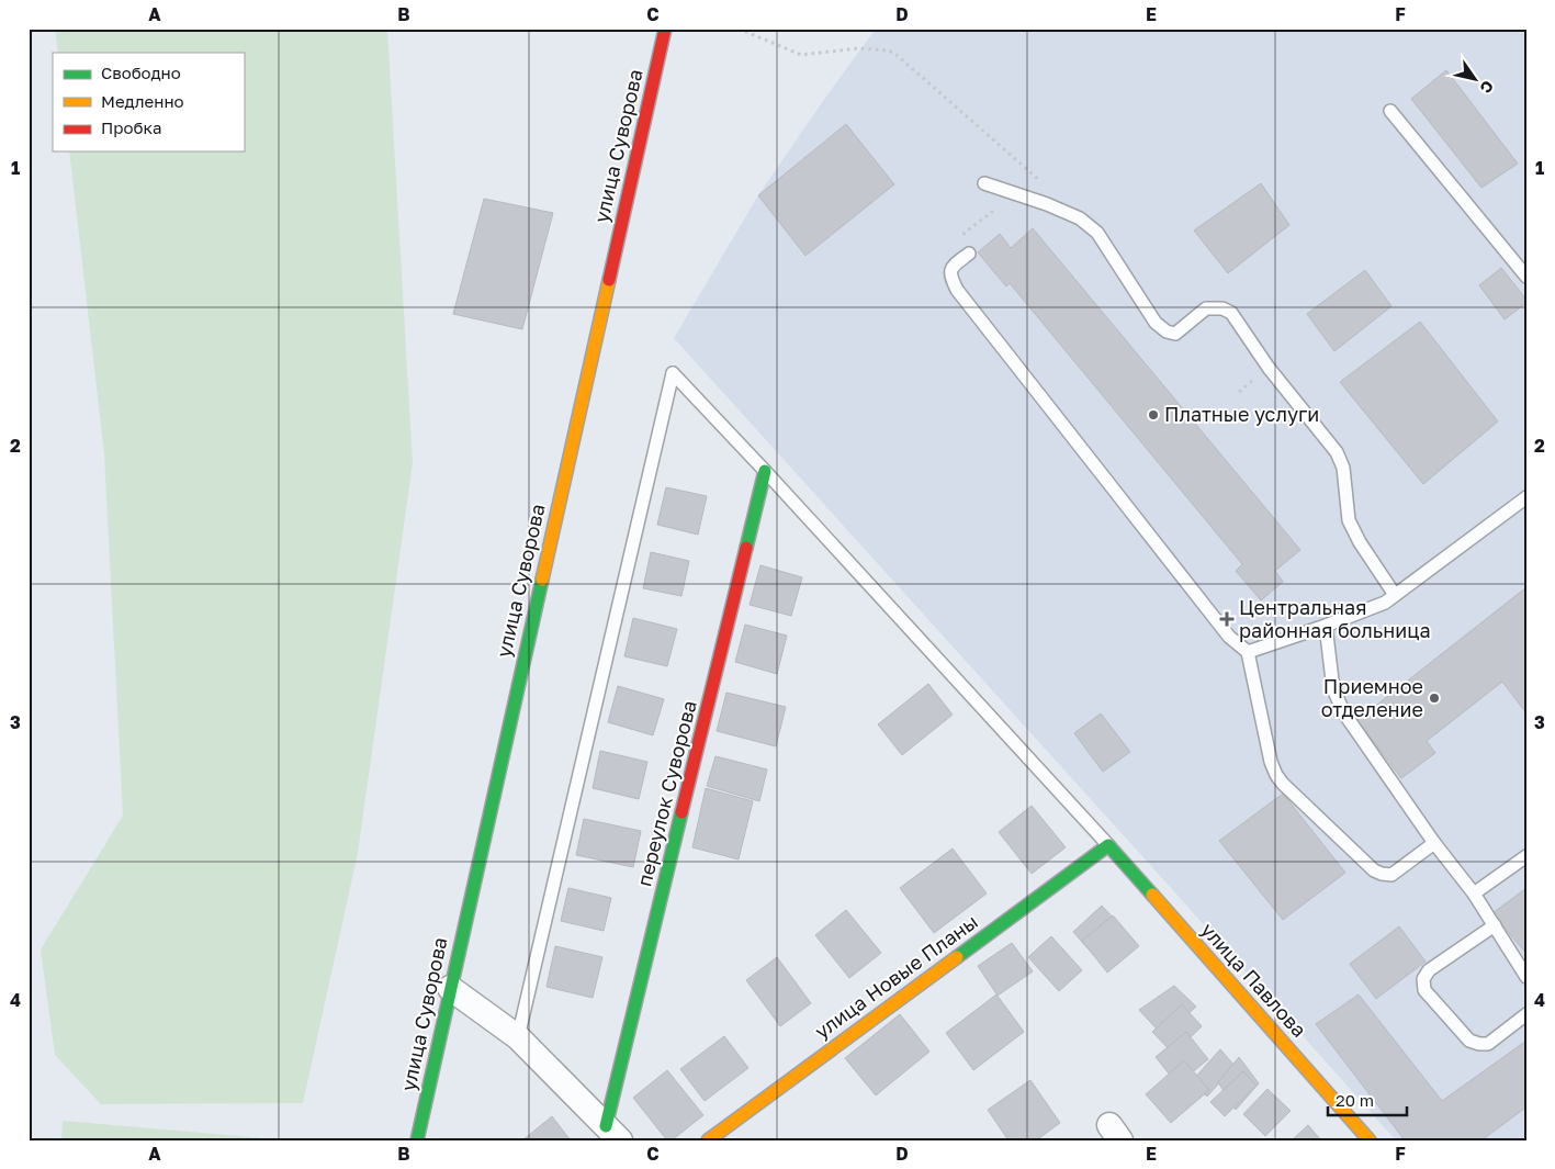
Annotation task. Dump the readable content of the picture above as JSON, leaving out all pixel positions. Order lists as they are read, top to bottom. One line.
{"streets":{"street":["улица Суворова","переулок Суворова","улица Новые Планы","улица Павлова"]},"crossings":[["улица Новые Планы","улица Павлова"]],"places":{"other":["Платные услуги","Приемное отделение"],"health":["Центральная районная больница"]},"legend":["Свободно","Медленно","Пробка"],"scale_bar":"20 m","north":"bottom right","grid":{"columns":["A","B","C","D","E","F"],"rows":["1","2","3","4"]}}
